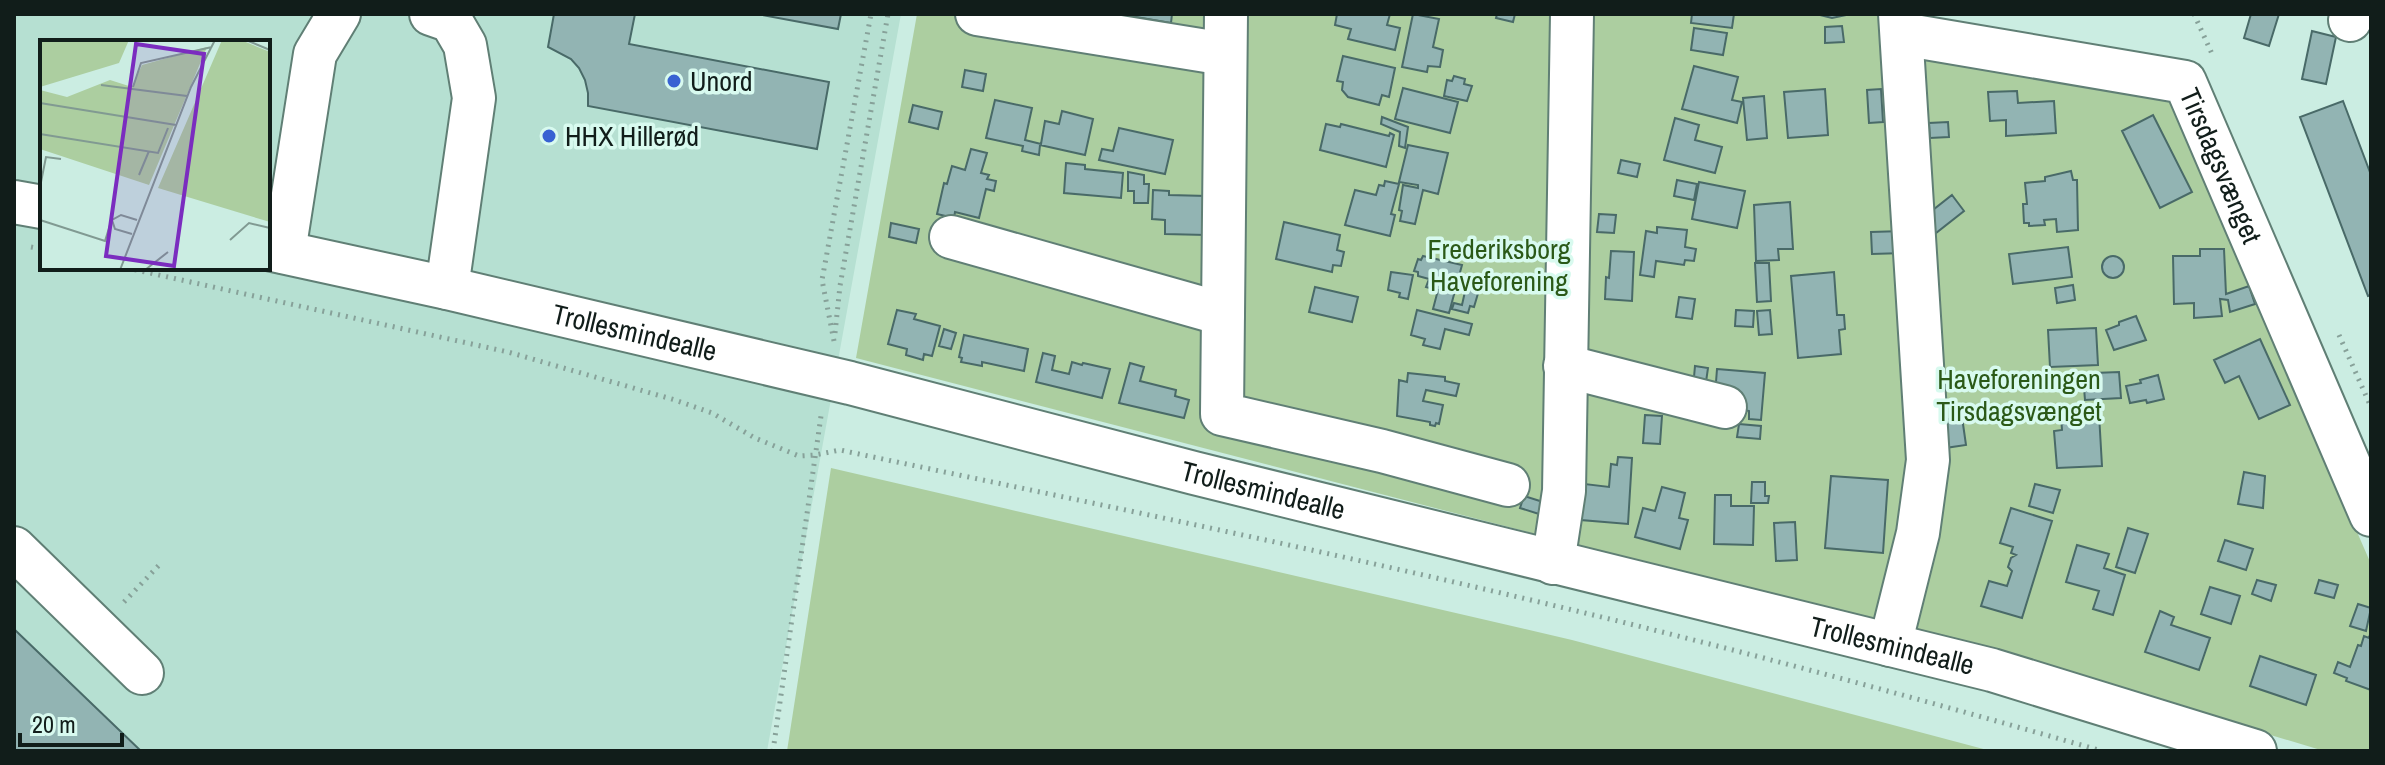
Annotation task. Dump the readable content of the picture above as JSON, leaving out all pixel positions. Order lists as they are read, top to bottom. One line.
{"streets":{"street":["Tirsdagsvænget","Trollesmindealle"]},"crossings":[["Tirsdagsvænget","Trollesmindealle"]],"parks":["Frederiksborg Haveforening","Haveforeningen Tirsdagsvænget"],"places":["Unord","HHX Hillerød"],"scale_bar":"20 m"}
